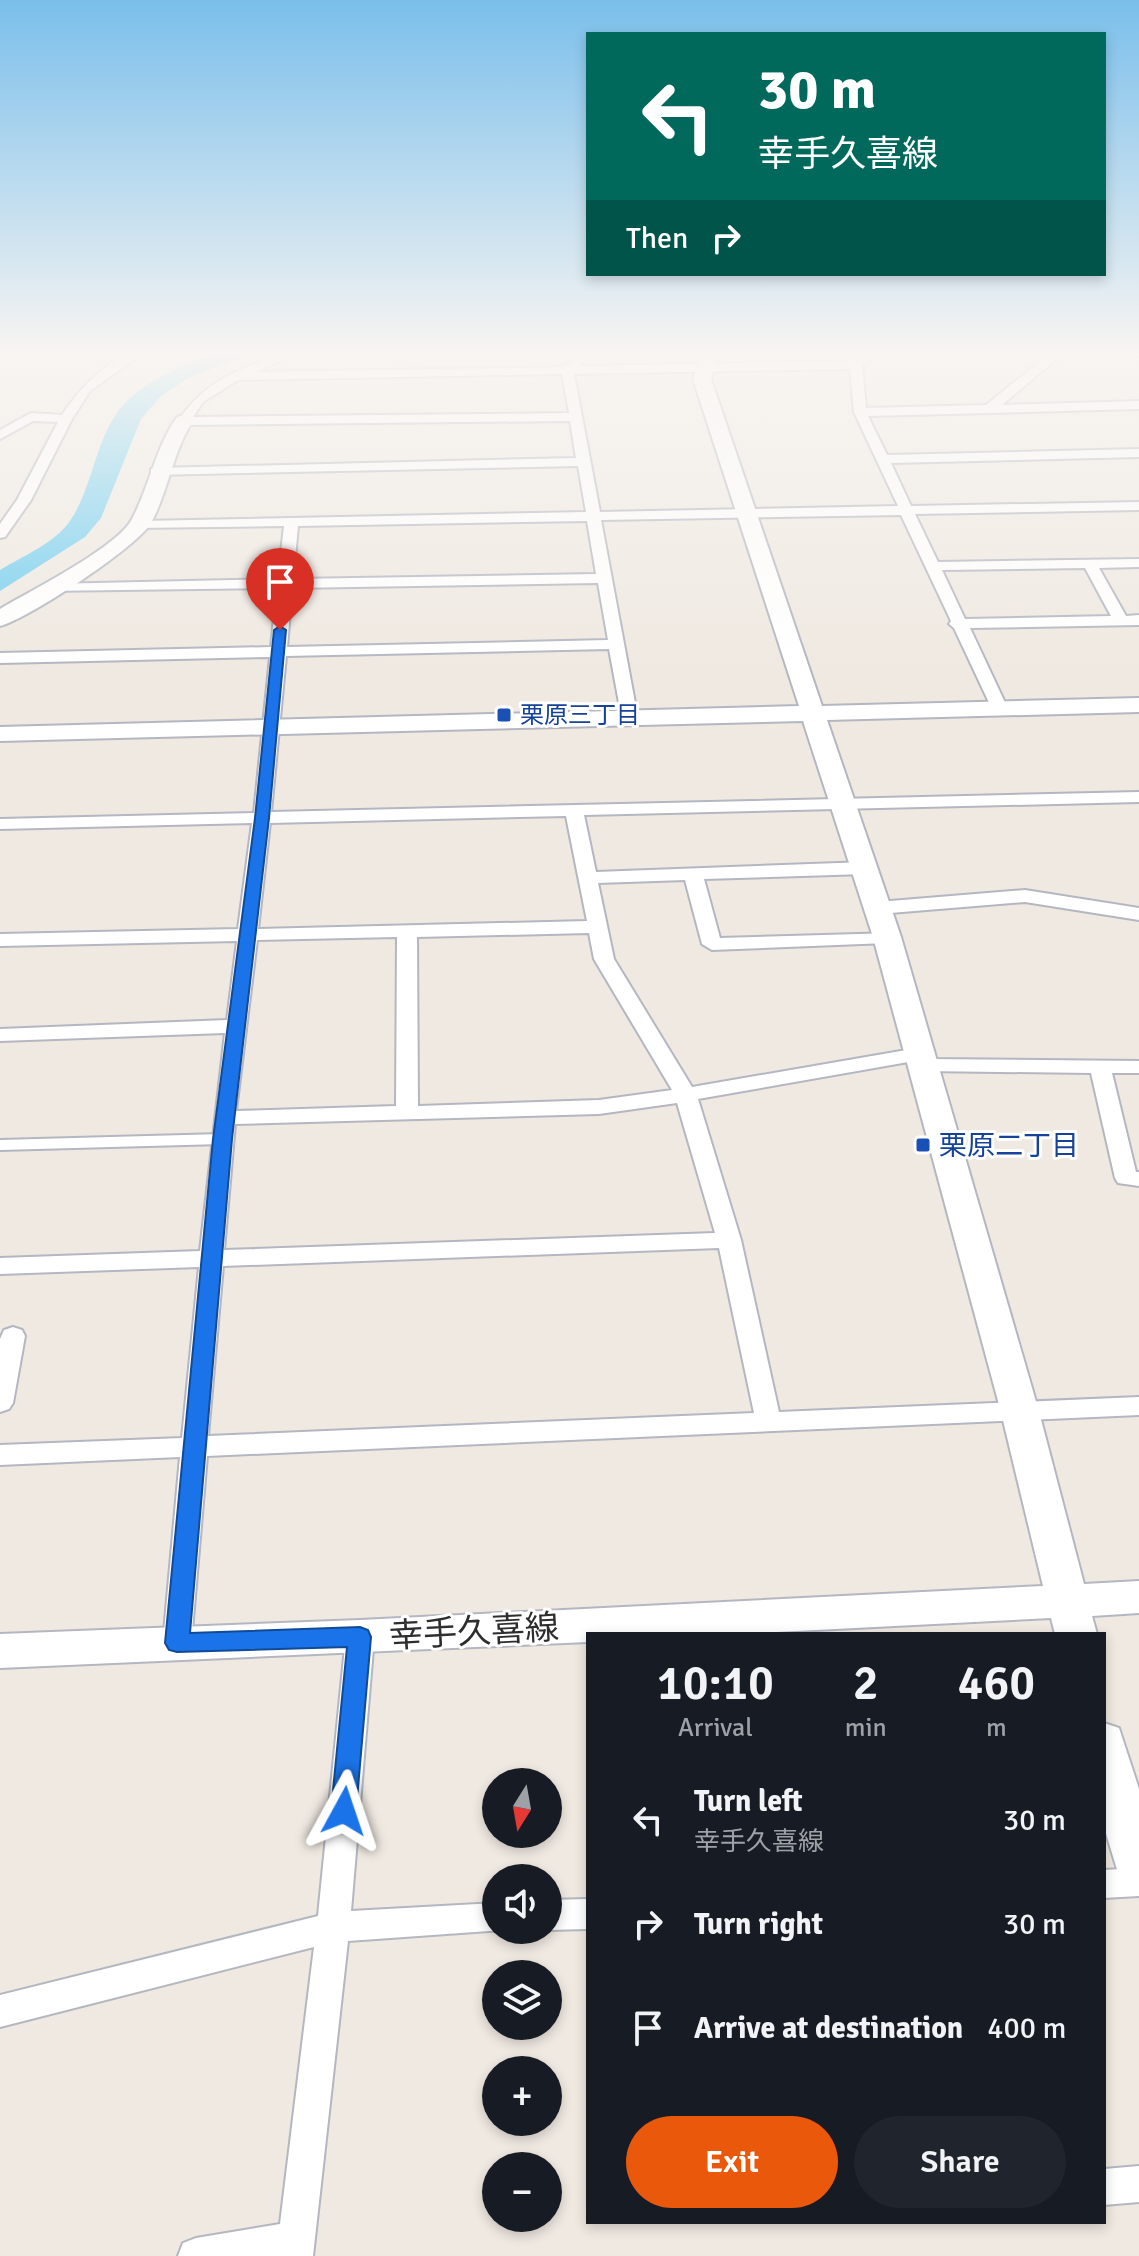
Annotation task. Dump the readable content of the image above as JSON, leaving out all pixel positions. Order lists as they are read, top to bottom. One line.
{"streets":{"street":["幸手久喜線"]},"places":{"transit":["栗原三丁目","栗原二丁目"]},"north":"bottom","page":{"turn":["30 m","幸手久喜線"],"then":"Then","eta":["10:10","Arrival","2","min","460","m"],"map_buttons":["+","−"],"list":[{"name":"Turn left","note":"幸手久喜線","value":"30 m"},{"name":"Turn right","value":"30 m"},{"name":"Arrive at destination","value":"400 m"}],"buttons":["Exit","Share"]}}
